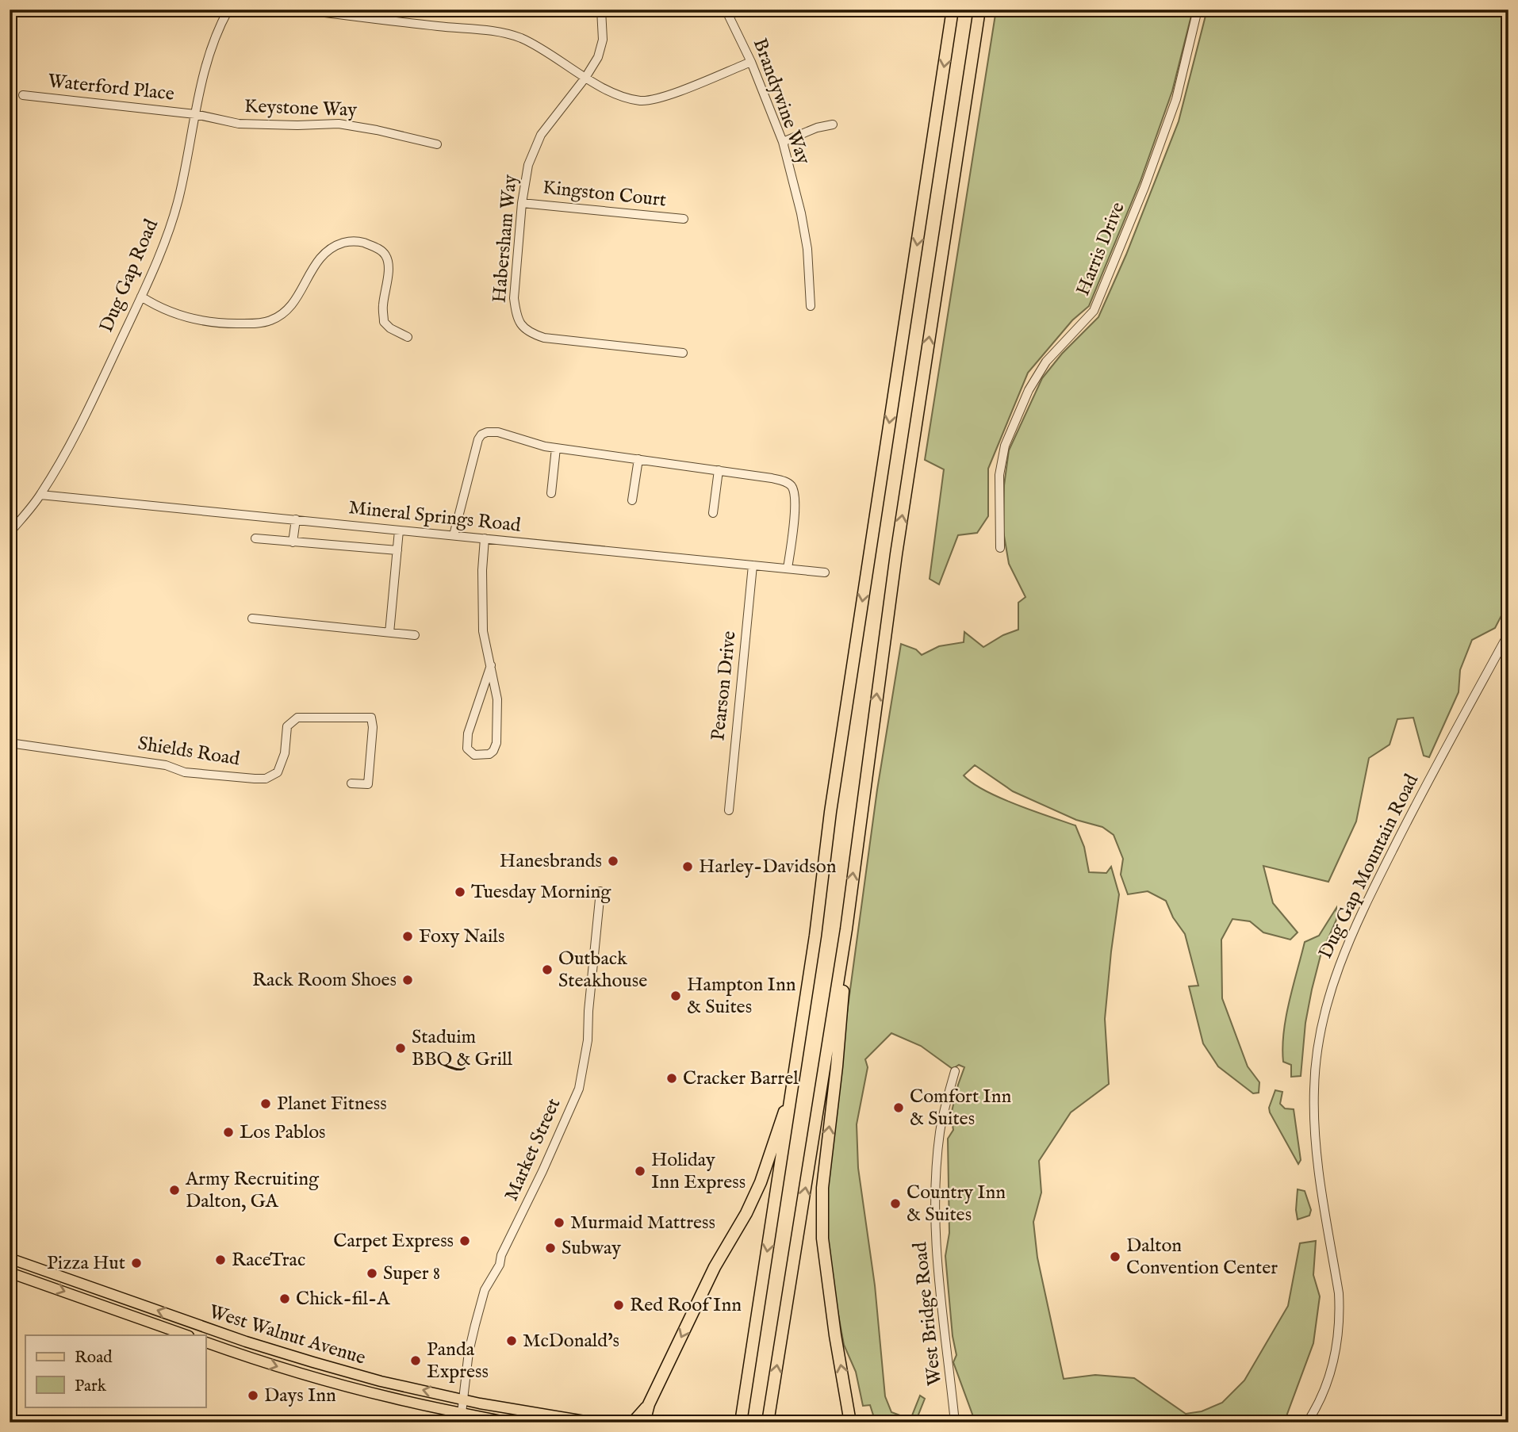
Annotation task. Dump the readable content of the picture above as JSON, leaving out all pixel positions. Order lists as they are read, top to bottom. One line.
{"streets":{"main road":["West Walnut Avenue"],"street":["Waterford Place","Brandywine Way","Keystone Way","Kingston Court","Habersham Way","Harris Drive","Dug Gap Road","Mineral Springs Road","Pearson Drive","Shields Road","Dug Gap Mountain Road","Market Street","West Bridge Road"]},"crossings":[["Waterford Place","Keystone Way"],["Waterford Place","Dug Gap Road"],["Keystone Way","Dug Gap Road"],["Kingston Court","Habersham Way"],["Dug Gap Road","Mineral Springs Road"],["Mineral Springs Road","Pearson Drive"],["Market Street","West Walnut Avenue"]],"places":["Hanesbrands","Harley-Davidson","Tuesday Morning","Foxy Nails","Outback Steakhouse","Rack Room Shoes","Hampton Inn & Suites","Staduim BBQ & Grill","Cracker Barrel","Planet Fitness","Comfort Inn & Suites","Los Pablos","Holiday Inn Express","Army Recruiting Dalton, GA","Country Inn & Suites","Murmaid Mattress","Carpet Express","Subway","Dalton Convention Center","RaceTrac","Pizza Hut","Super 8","Chick-fil-A","Red Roof Inn","McDonald's","Panda Express","Days Inn"],"legend":["Road","Park"]}
